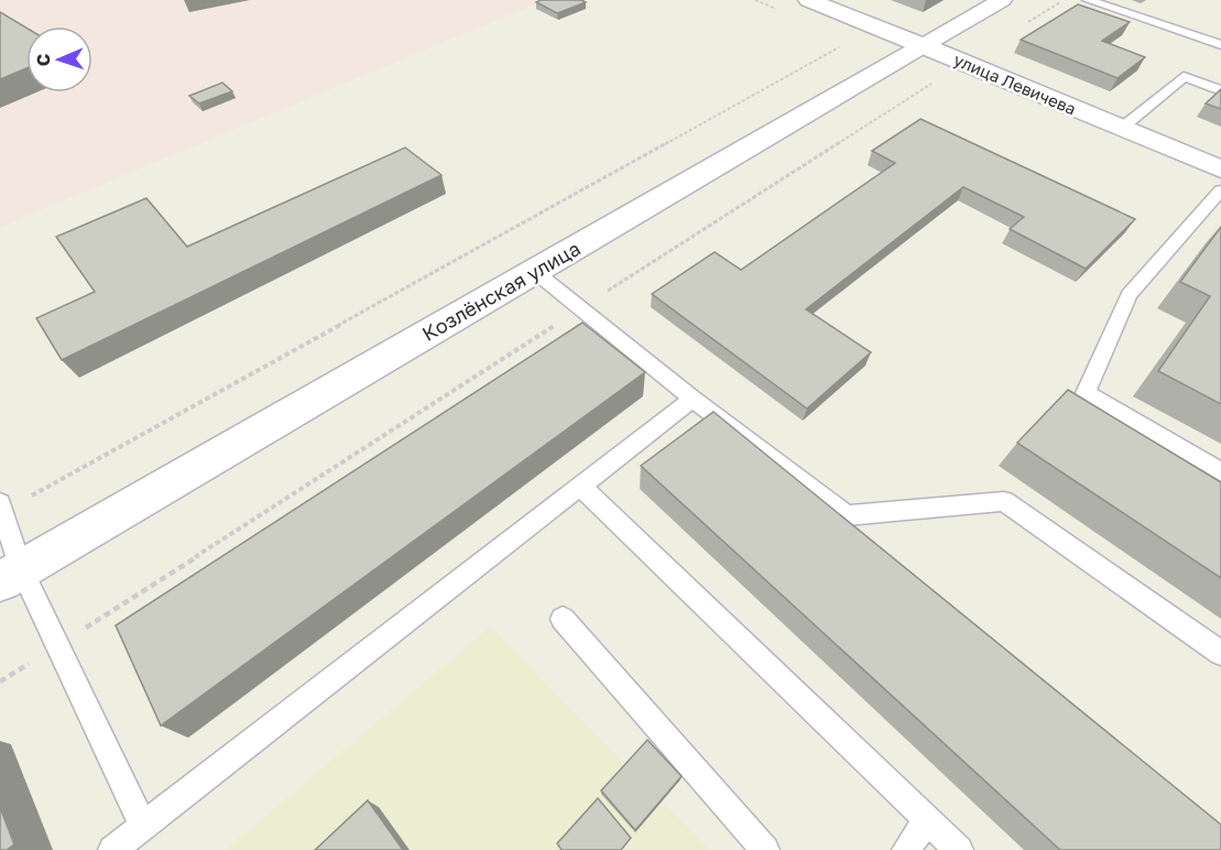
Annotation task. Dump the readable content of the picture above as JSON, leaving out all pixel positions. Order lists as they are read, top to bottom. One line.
{"streets":{"street":["улица Левичева","Козлёнская улица"]},"crossings":[["улица Левичева","Козлёнская улица"]],"north":"left"}
